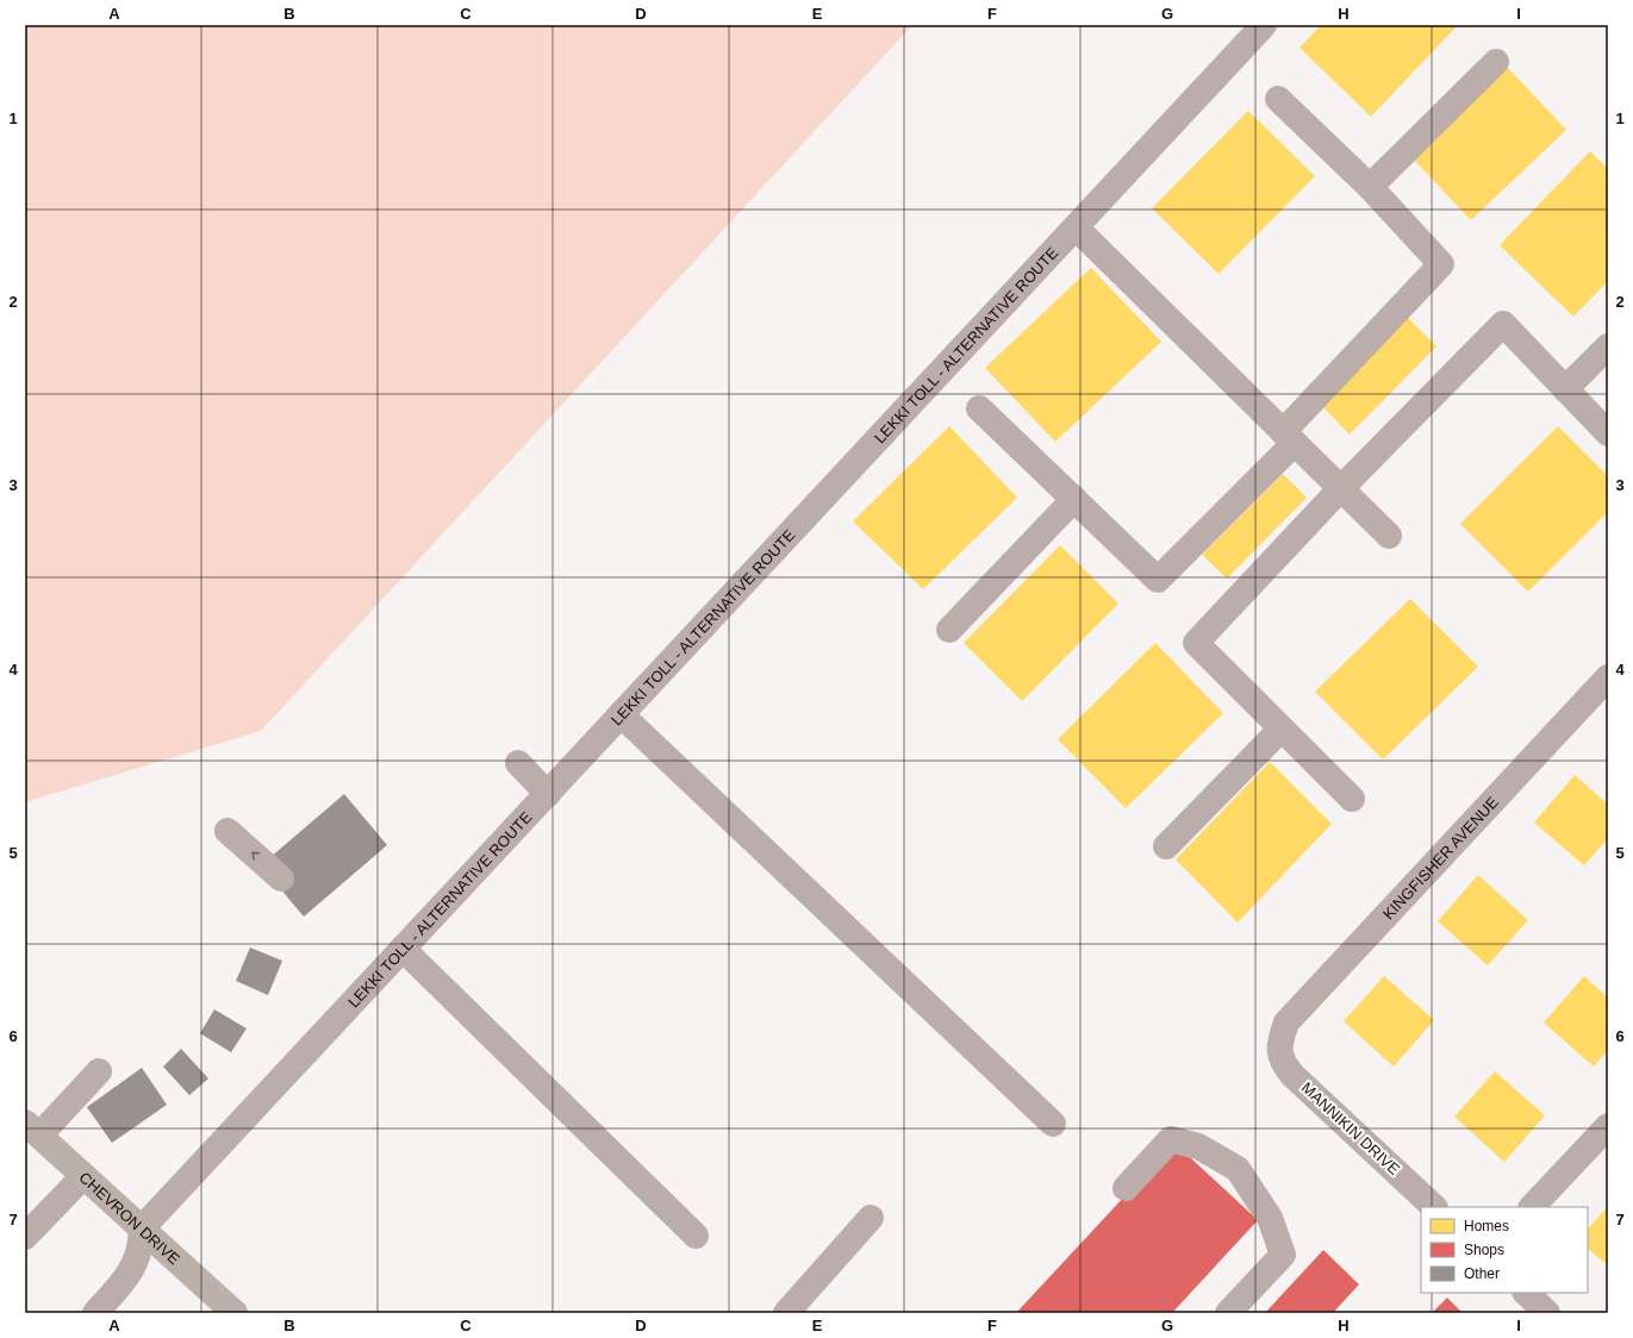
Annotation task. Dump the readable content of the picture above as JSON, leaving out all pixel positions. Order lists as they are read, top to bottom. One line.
{"streets":{"main road":["CHEVRON DRIVE"],"street":["LEKKI TOLL - ALTERNATIVE ROUTE","KINGFISHER AVENUE","MANNIKIN DRIVE"]},"crossings":[["LEKKI TOLL - ALTERNATIVE ROUTE","CHEVRON DRIVE"],["KINGFISHER AVENUE","MANNIKIN DRIVE"]],"legend":["Homes","Shops","Other"],"grid":{"columns":["A","B","C","D","E","F","G","H","I"],"rows":["1","2","3","4","5","6","7"]}}
